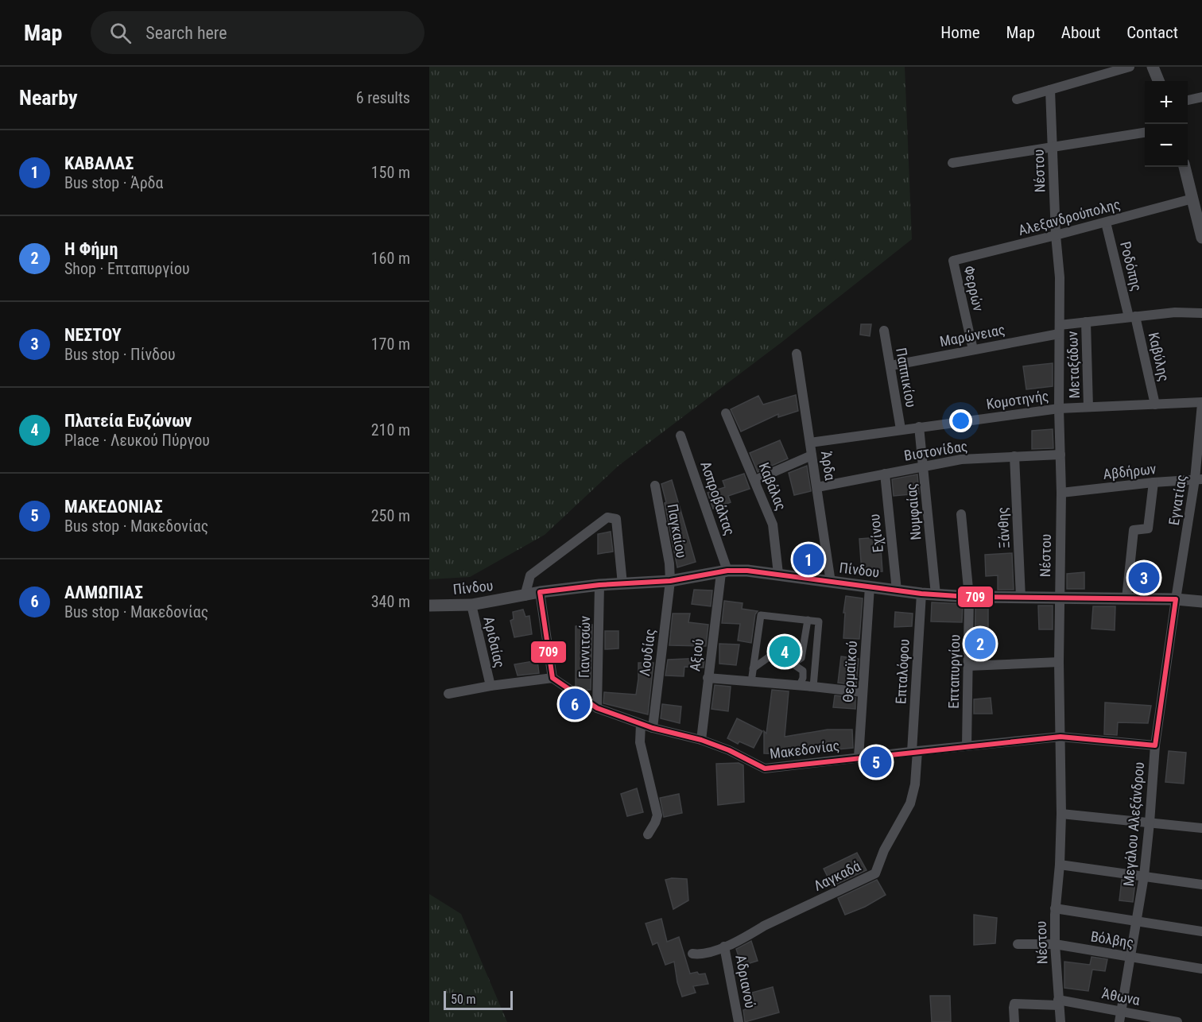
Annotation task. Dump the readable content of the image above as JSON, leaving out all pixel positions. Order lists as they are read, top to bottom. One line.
{"streets":{"street":["Νέστου","Αλεξανδρούπολης","Ροδόπης","Φερρών","Μαρώνειας","Καβύλης","Μεταξάδων","Παππικίου","Κομοτηνής","Βιστονίδας","Άρδα","Αβδήρων","Καβάλας","Ασπροβάλτας","Εγνατίας","Νυμφαίας","Ξάνθης","Παγκαίου","Εχίνου","Πίνδου","Αριδαίας","Γιαννιτσών","Λουδίας","Αξιού","Θερμαϊκού","Επταλόφου","Επταπυργίου","Μακεδονίας","Μεγάλου Αλεξάνδρου","Λαγκαδά","Βόλβης","Αδριανού","Άθωνα"]},"crossings":[["Νέστου","Αλεξανδρούπολης"],["Νέστου","Μαρώνειας"],["Νέστου","Κομοτηνής"],["Νέστου","Βιστονίδας"],["Νέστου","Αβδήρων"],["Νέστου","Πίνδου"],["Νέστου","Μακεδονίας"],["Νέστου","Βόλβης"],["Νέστου","Άθωνα"],["Αλεξανδρούπολης","Ροδόπης"],["Αλεξανδρούπολης","Φερρών"],["Ροδόπης","Μαρώνειας"],["Ροδόπης","Καβύλης"],["Φερρών","Μαρώνειας"],["Μαρώνειας","Καβύλης"],["Μαρώνειας","Μεταξάδων"],["Μαρώνειας","Παππικίου"],["Καβύλης","Κομοτηνής"],["Μεταξάδων","Κομοτηνής"],["Παππικίου","Κομοτηνής"],["Κομοτηνής","Άρδα"],["Κομοτηνής","Εγνατίας"],["Κομοτηνής","Νυμφαίας"],["Βιστονίδας","Άρδα"],["Βιστονίδας","Νυμφαίας"],["Βιστονίδας","Ξάνθης"],["Βιστονίδας","Εχίνου"],["Άρδα","Πίνδου"],["Αβδήρων","Εγνατίας"],["Καβάλας","Πίνδου"],["Ασπροβάλτας","Πίνδου"],["Ασπροβάλτας","Αξιού"],["Εγνατίας","Πίνδου"],["Εγνατίας","Μεγάλου Αλεξάνδρου"],["Νυμφαίας","Πίνδου"],["Ξάνθης","Πίνδου"],["Παγκαίου","Πίνδου"],["Παγκαίου","Λουδίας"],["Εχίνου","Πίνδου"],["Πίνδου","Αριδαίας"],["Πίνδου","Γιαννιτσών"],["Πίνδου","Λουδίας"],["Πίνδου","Αξιού"],["Πίνδου","Θερμαϊκού"],["Πίνδου","Επταλόφου"],["Πίνδου","Επταπυργίου"],["Πίνδου","Μεγάλου Αλεξάνδρου"],["Γιαννιτσών","Μακεδονίας"],["Λουδίας","Μακεδονίας"],["Αξιού","Μακεδονίας"],["Θερμαϊκού","Μακεδονίας"],["Επταλόφου","Μακεδονίας"],["Επταλόφου","Λαγκαδά"],["Επταπυργίου","Μακεδονίας"],["Μακεδονίας","Μεγάλου Αλεξάνδρου"],["Μακεδονίας","Λαγκαδά"],["Μεγάλου Αλεξάνδρου","Βόλβης"],["Μεγάλου Αλεξάνδρου","Άθωνα"],["Λαγκαδά","Αδριανού"]],"lines":["transit line 709"],"scale_bar":"50 m","page":{"header":"Map","search":"Search here","nav":["Home","Map","About","Contact"],"heading":["Nearby","6 results"],"map_buttons":["+","−"],"list":[{"mark":"1","name":"ΚΑΒΑΛΑΣ","note":"Bus stop · Άρδα","value":"150 m"},{"mark":"2","name":"Η Φήμη","note":"Shop · Επταπυργίου","value":"160 m"},{"mark":"3","name":"ΝΕΣΤΟΥ","note":"Bus stop · Πίνδου","value":"170 m"},{"mark":"4","name":"Πλατεία Ευζώνων","note":"Place · Λευκού Πύργου","value":"210 m"},{"mark":"5","name":"ΜΑΚΕΔΟΝΙΑΣ","note":"Bus stop · Μακεδονίας","value":"250 m"},{"mark":"6","name":"ΑΛΜΩΠΙΑΣ","note":"Bus stop · Μακεδονίας","value":"340 m"}],"pins":["1","3","2","4","6","5"],"scale":"50 m"}}
